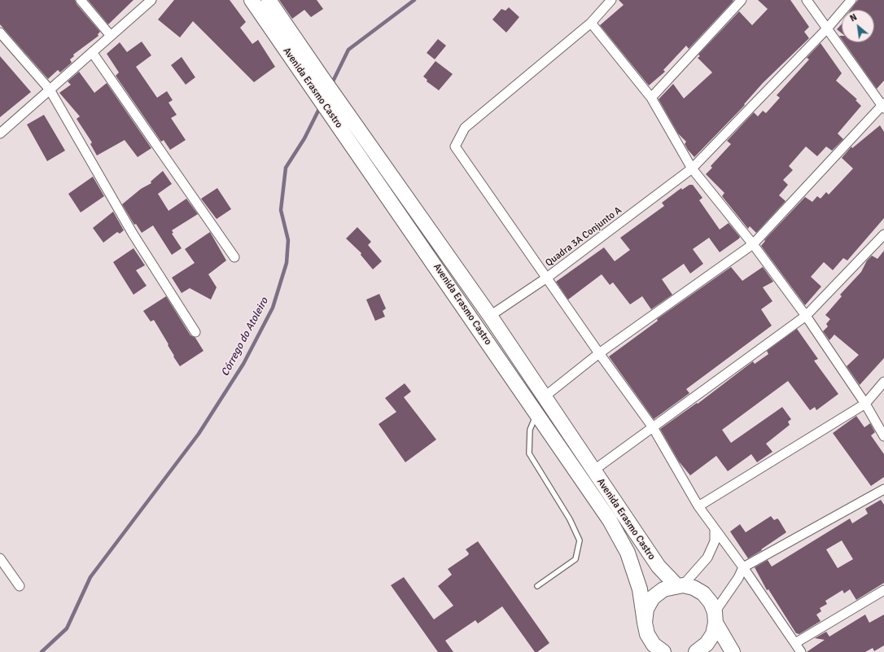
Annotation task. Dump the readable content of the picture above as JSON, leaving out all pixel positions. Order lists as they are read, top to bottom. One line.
{"streets":{"main road":["Avenida Erasmo Castro"],"street":["Quadra 3A Conjunto A"]},"water":["Córrego do Atoleiro"],"north":"top left"}
